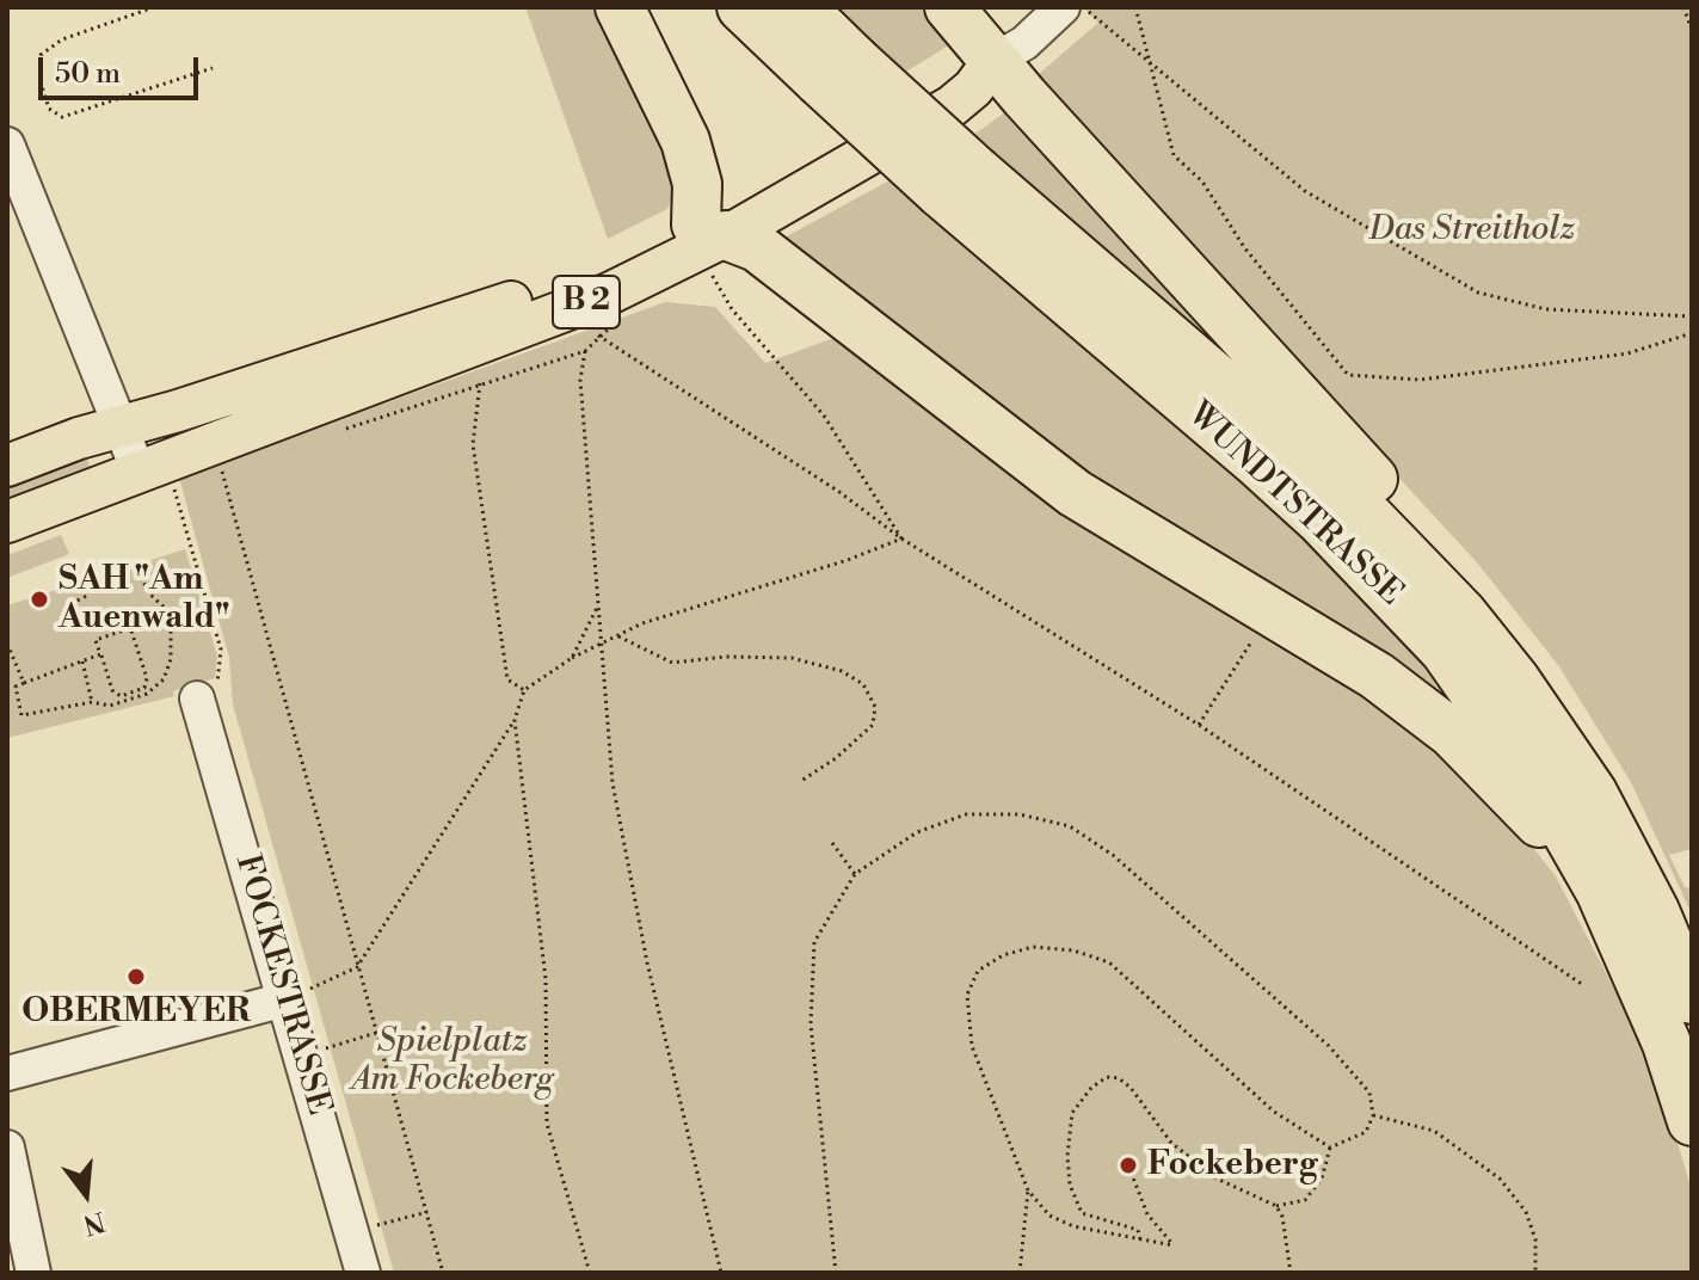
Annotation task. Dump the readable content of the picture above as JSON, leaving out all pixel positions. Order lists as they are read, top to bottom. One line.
{"streets":{"highway":["WUNDTSTRASSE"],"main road":["B 2"],"street":["FOCKESTRASSE"]},"parks":["Das Streitholz","Spielplatz Am Fockeberg"],"places":["SAH \"Am Auenwald\"","OBERMEYER","Fockeberg"],"scale_bar":"50 m","north":"bottom"}
